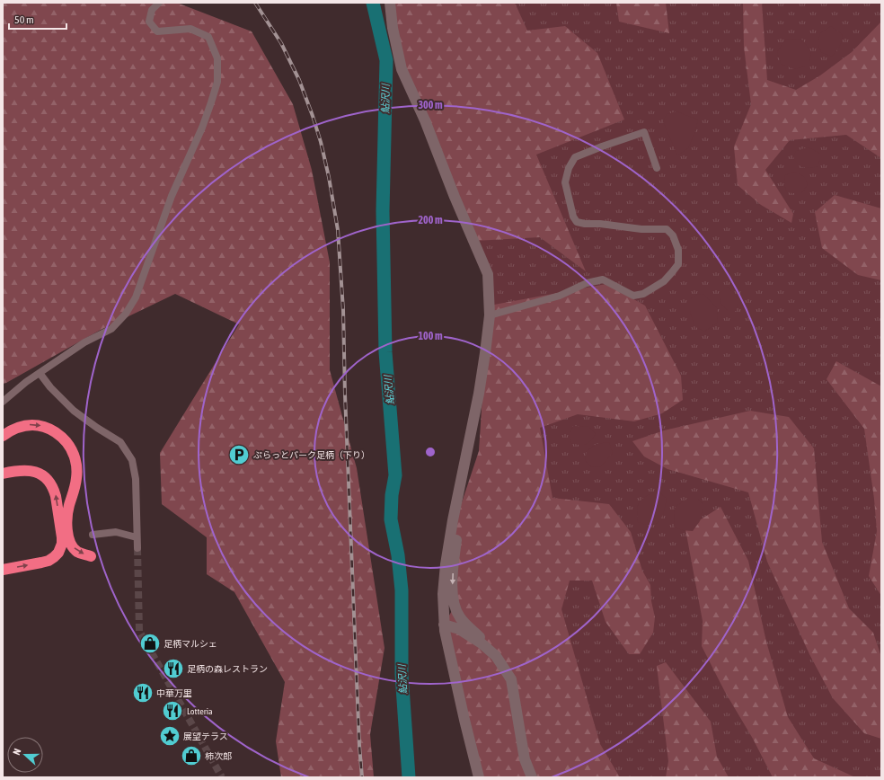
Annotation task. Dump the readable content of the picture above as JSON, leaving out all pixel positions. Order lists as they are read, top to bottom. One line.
{"water":["鮎沢川"],"places":{"parking":["ぷらっとパーク足柄（下り）"],"shop":["足柄マルシェ","柿次郎"],"restaurant":["足柄の森レストラン","中華万里","Lotteria"],"place":["展望テラス"]},"scale_bar":"50 m","north":"left","rings":["300 m","200 m","100 m"]}
